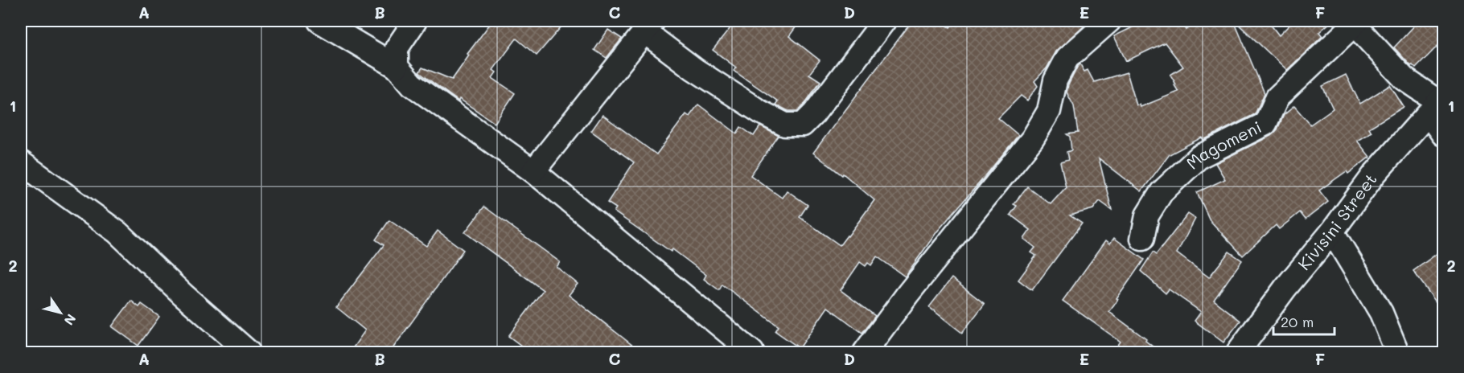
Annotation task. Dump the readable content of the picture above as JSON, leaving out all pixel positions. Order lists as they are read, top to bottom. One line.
{"streets":{"street":["Magomeni","Kivisini Street"]},"scale_bar":"20 m","north":"bottom right","grid":{"columns":["A","B","C","D","E","F"],"rows":["1","2"]}}
